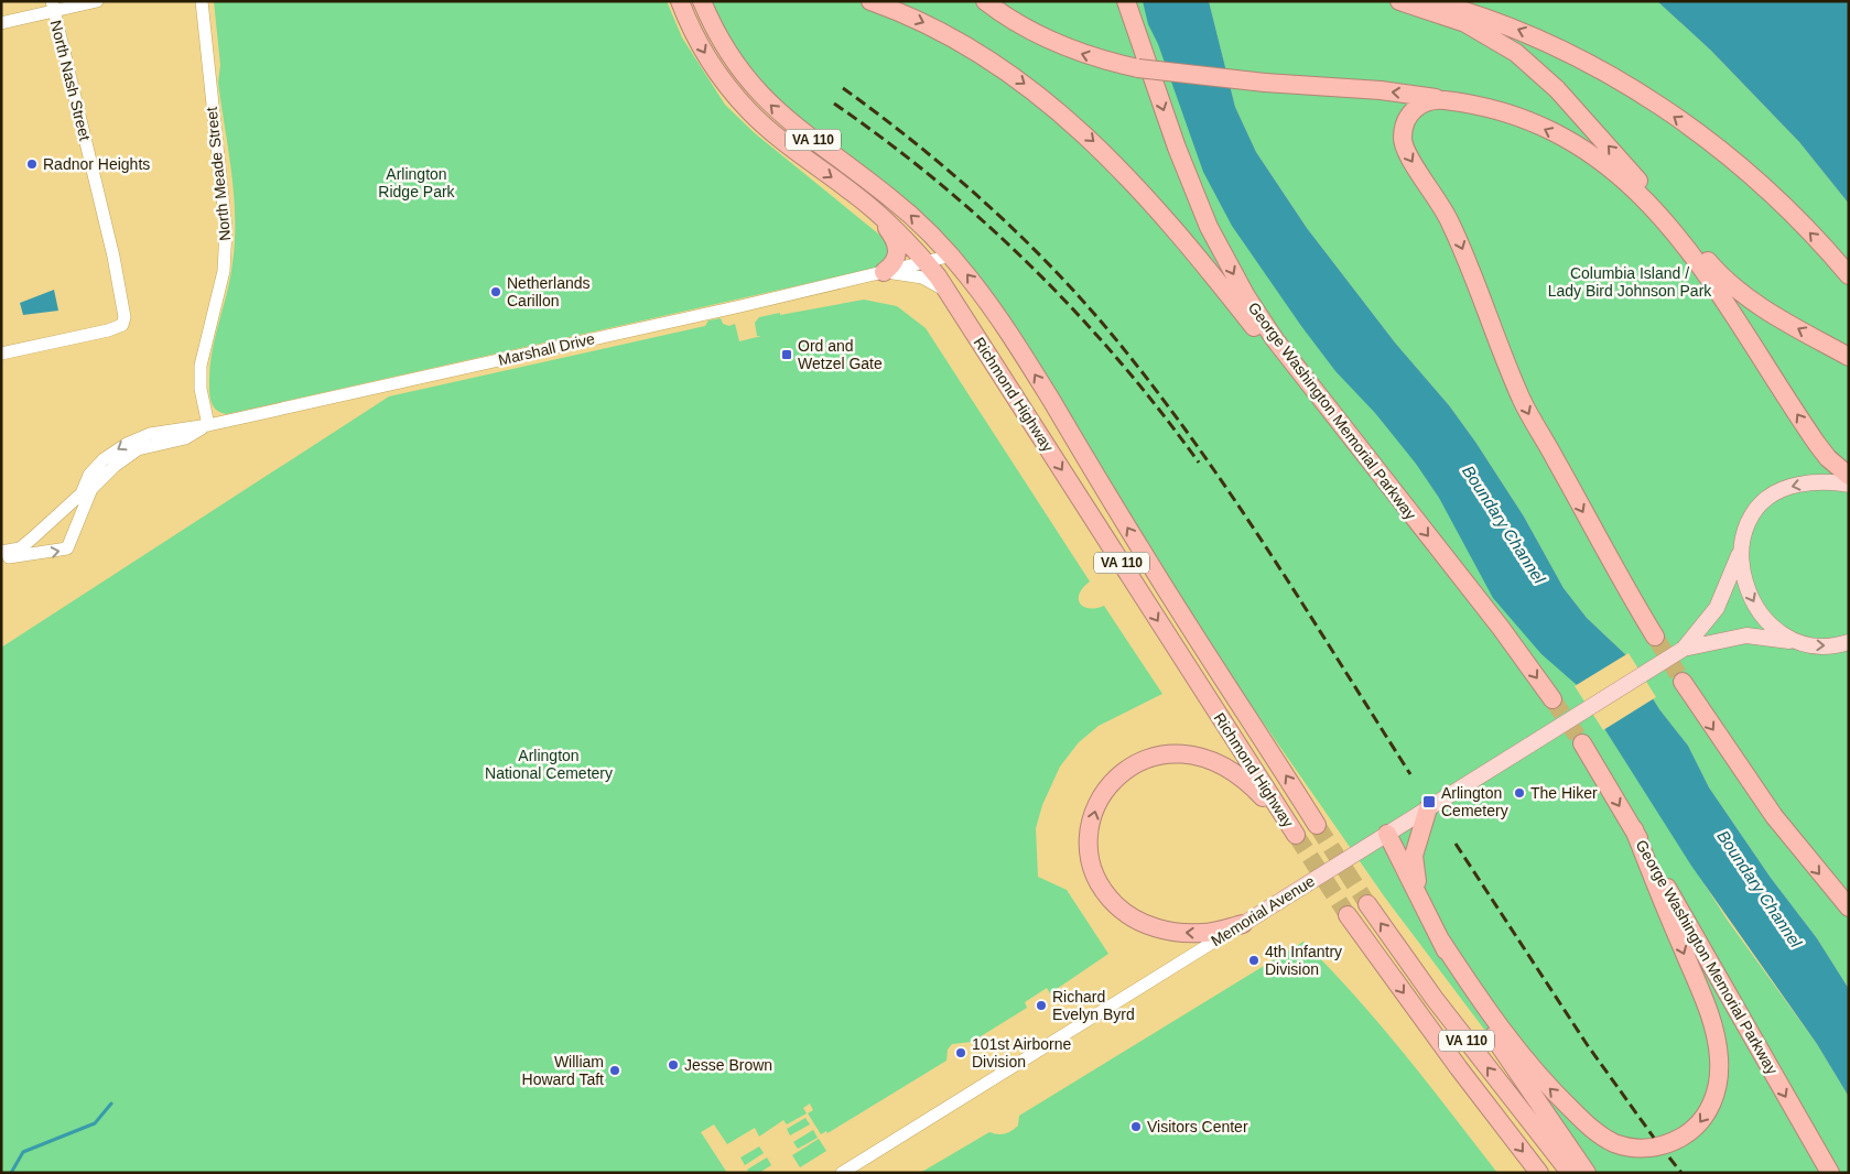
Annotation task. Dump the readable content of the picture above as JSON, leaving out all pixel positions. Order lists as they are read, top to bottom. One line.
{"streets":{"highway":["VA 110","Richmond Highway","George Washington Memorial Parkway"],"main road":["Memorial Avenue"],"street":["North Nash Street","North Meade Street","Marshall Drive"]},"crossings":[["North Meade Street","Marshall Drive"],["Marshall Drive","Richmond Highway"],["Richmond Highway","Memorial Avenue"]],"water":["Boundary Channel"],"parks":["Arlington Ridge Park","Columbia Island / Lady Bird Johnson Park","Arlington National Cemetery"],"places":{"other":["Radnor Heights","Netherlands Carillon","The Hiker","4th Infantry Division","Richard Evelyn Byrd","101st Airborne Division","Jesse Brown","William Howard Taft","Visitors Center"],"transit":["Ord and Wetzel Gate","Arlington Cemetery"]}}
